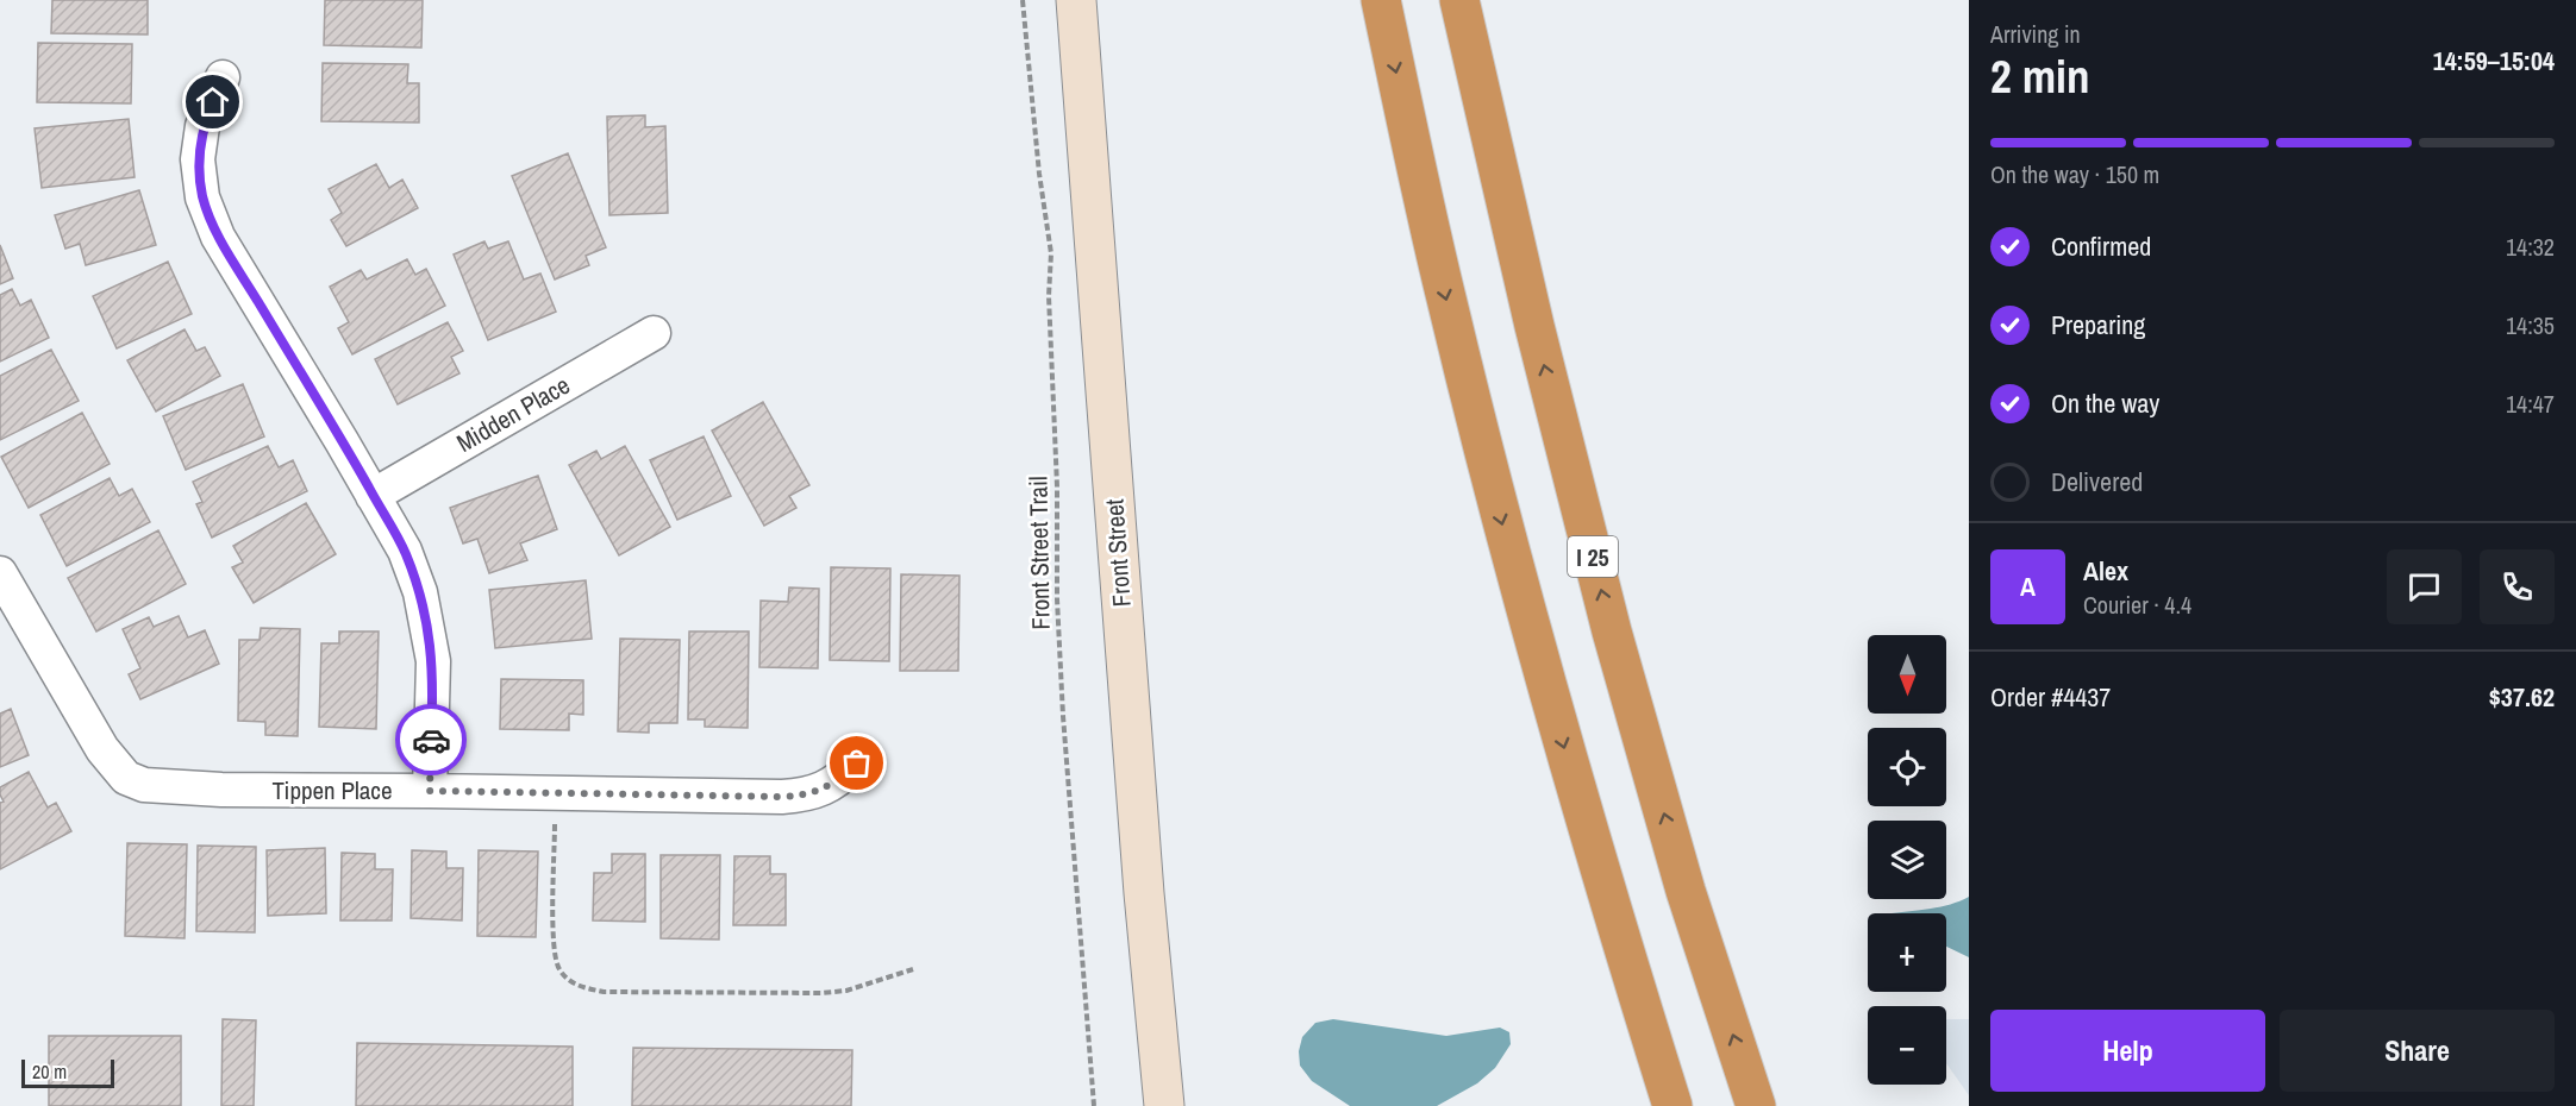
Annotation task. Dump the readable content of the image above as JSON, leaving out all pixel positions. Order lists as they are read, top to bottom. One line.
{"streets":{"highway":["I 25"],"main road":["Front Street"],"street":["Midden Place","Tippen Place"],"path":["Front Street Trail"]},"scale_bar":"20 m","north":"bottom","page":{"heading":["2 min","Arriving in","14:59–15:04"],"panel":["Alex","Courier · 4.4","Order #4437","$37.62"],"bar":"On the way · 150 m","list":[["Confirmed","14:32"],["Preparing","14:35"],["On the way","14:47"],"Delivered"],"round":"A","map_buttons":["+","−"],"buttons":["Help","Share"],"scale":"20 m"}}
